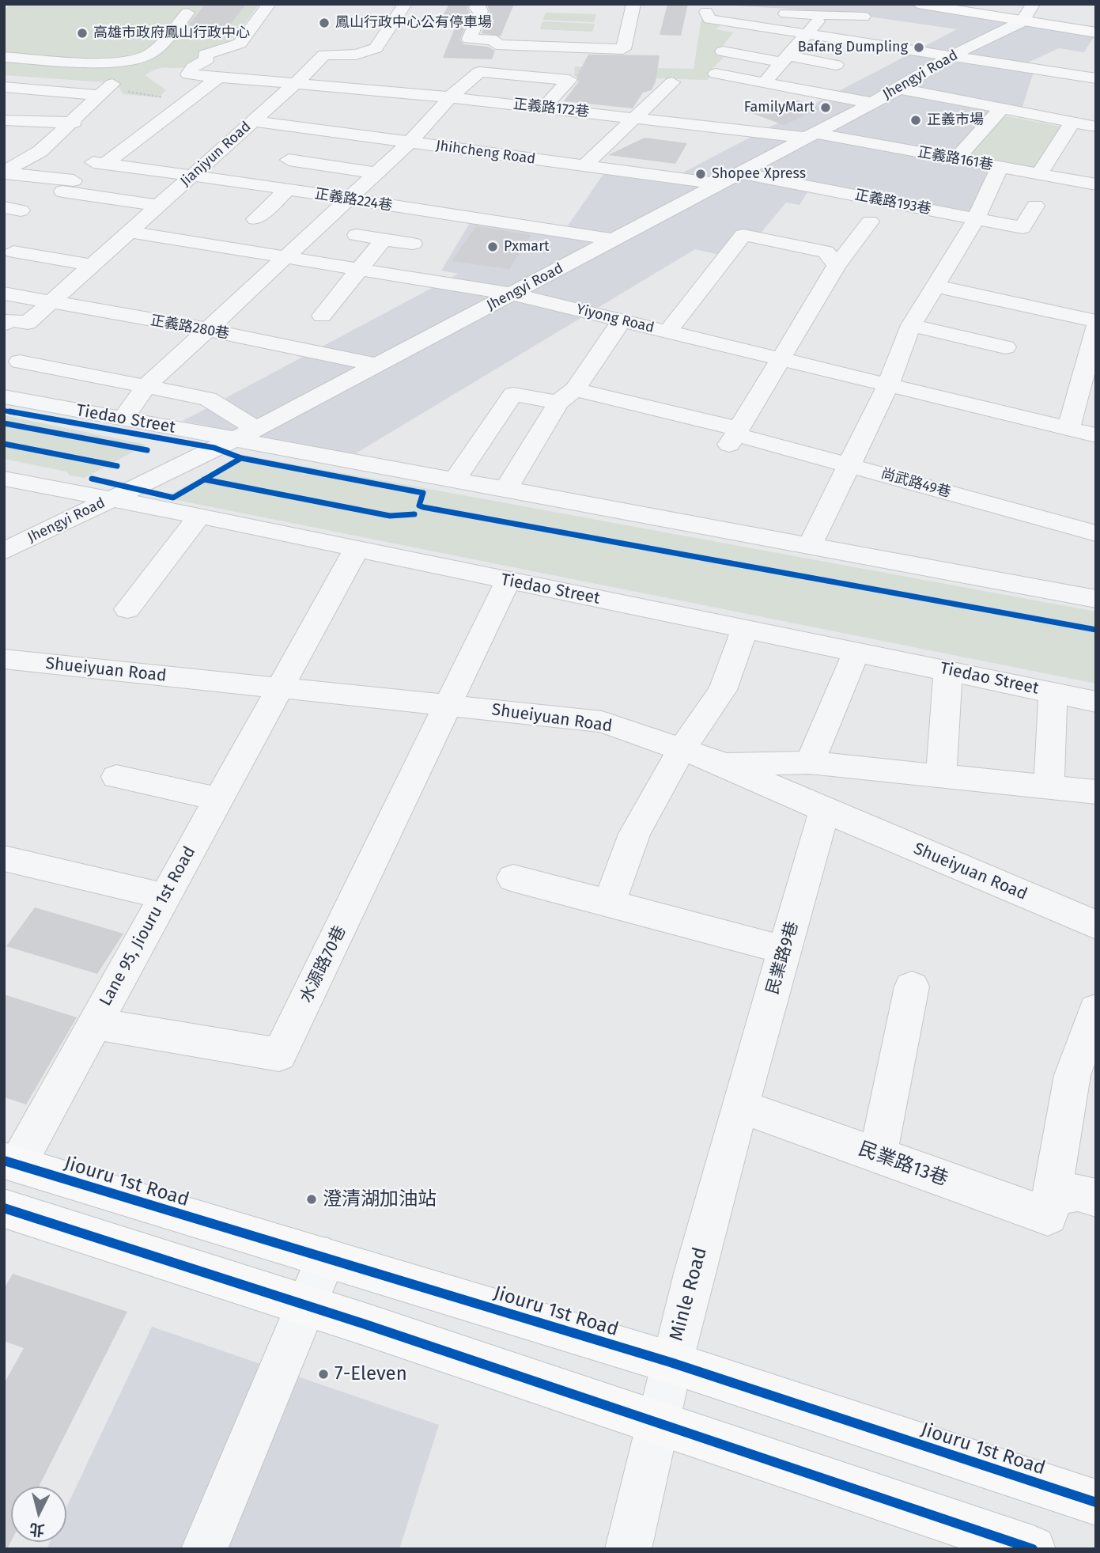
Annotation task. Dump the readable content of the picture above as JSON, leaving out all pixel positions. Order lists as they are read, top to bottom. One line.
{"streets":{"main road":["Jiouru 1st Road"],"street":["Jhengyi Road","正義路172巷","Jhihcheng Road","Jianjyun Road","正義路161巷","正義路224巷","正義路193巷","Yiyong Road","正義路280巷","Tiedao Street","尚武路49巷","Shueiyuan Road","Lane 95, Jiouru 1st Road","民業路9巷","水源路70巷","民業路13巷","Minle Road"]},"crossings":[["Jhengyi Road","正義路172巷"],["Jhengyi Road","Jhihcheng Road"],["Jhengyi Road","正義路161巷"],["Jhengyi Road","正義路224巷"],["Jhengyi Road","正義路193巷"],["Jhengyi Road","Yiyong Road"],["Jhengyi Road","正義路280巷"],["Jhengyi Road","Tiedao Street"],["正義路172巷","Jianjyun Road"],["正義路172巷","正義路161巷"],["正義路172巷","正義路224巷"],["Jhihcheng Road","Jianjyun Road"],["Jianjyun Road","正義路224巷"],["Jianjyun Road","Yiyong Road"],["Jianjyun Road","正義路280巷"],["Tiedao Street","尚武路49巷"],["Tiedao Street","Lane 95, Jiouru 1st Road"],["Shueiyuan Road","Lane 95, Jiouru 1st Road"],["Shueiyuan Road","民業路9巷"],["Shueiyuan Road","水源路70巷"],["Lane 95, Jiouru 1st Road","水源路70巷"],["Lane 95, Jiouru 1st Road","Jiouru 1st Road"],["民業路9巷","民業路13巷"],["民業路9巷","Minle Road"],["民業路13巷","Minle Road"],["Jiouru 1st Road","Minle Road"]],"places":["鳳山行政中心公有停車場","高雄市政府鳳山行政中心","Bafang Dumpling","FamilyMart","正義市場","Shopee Xpress","Pxmart","澄清湖加油站","7-Eleven"],"north":"bottom"}
